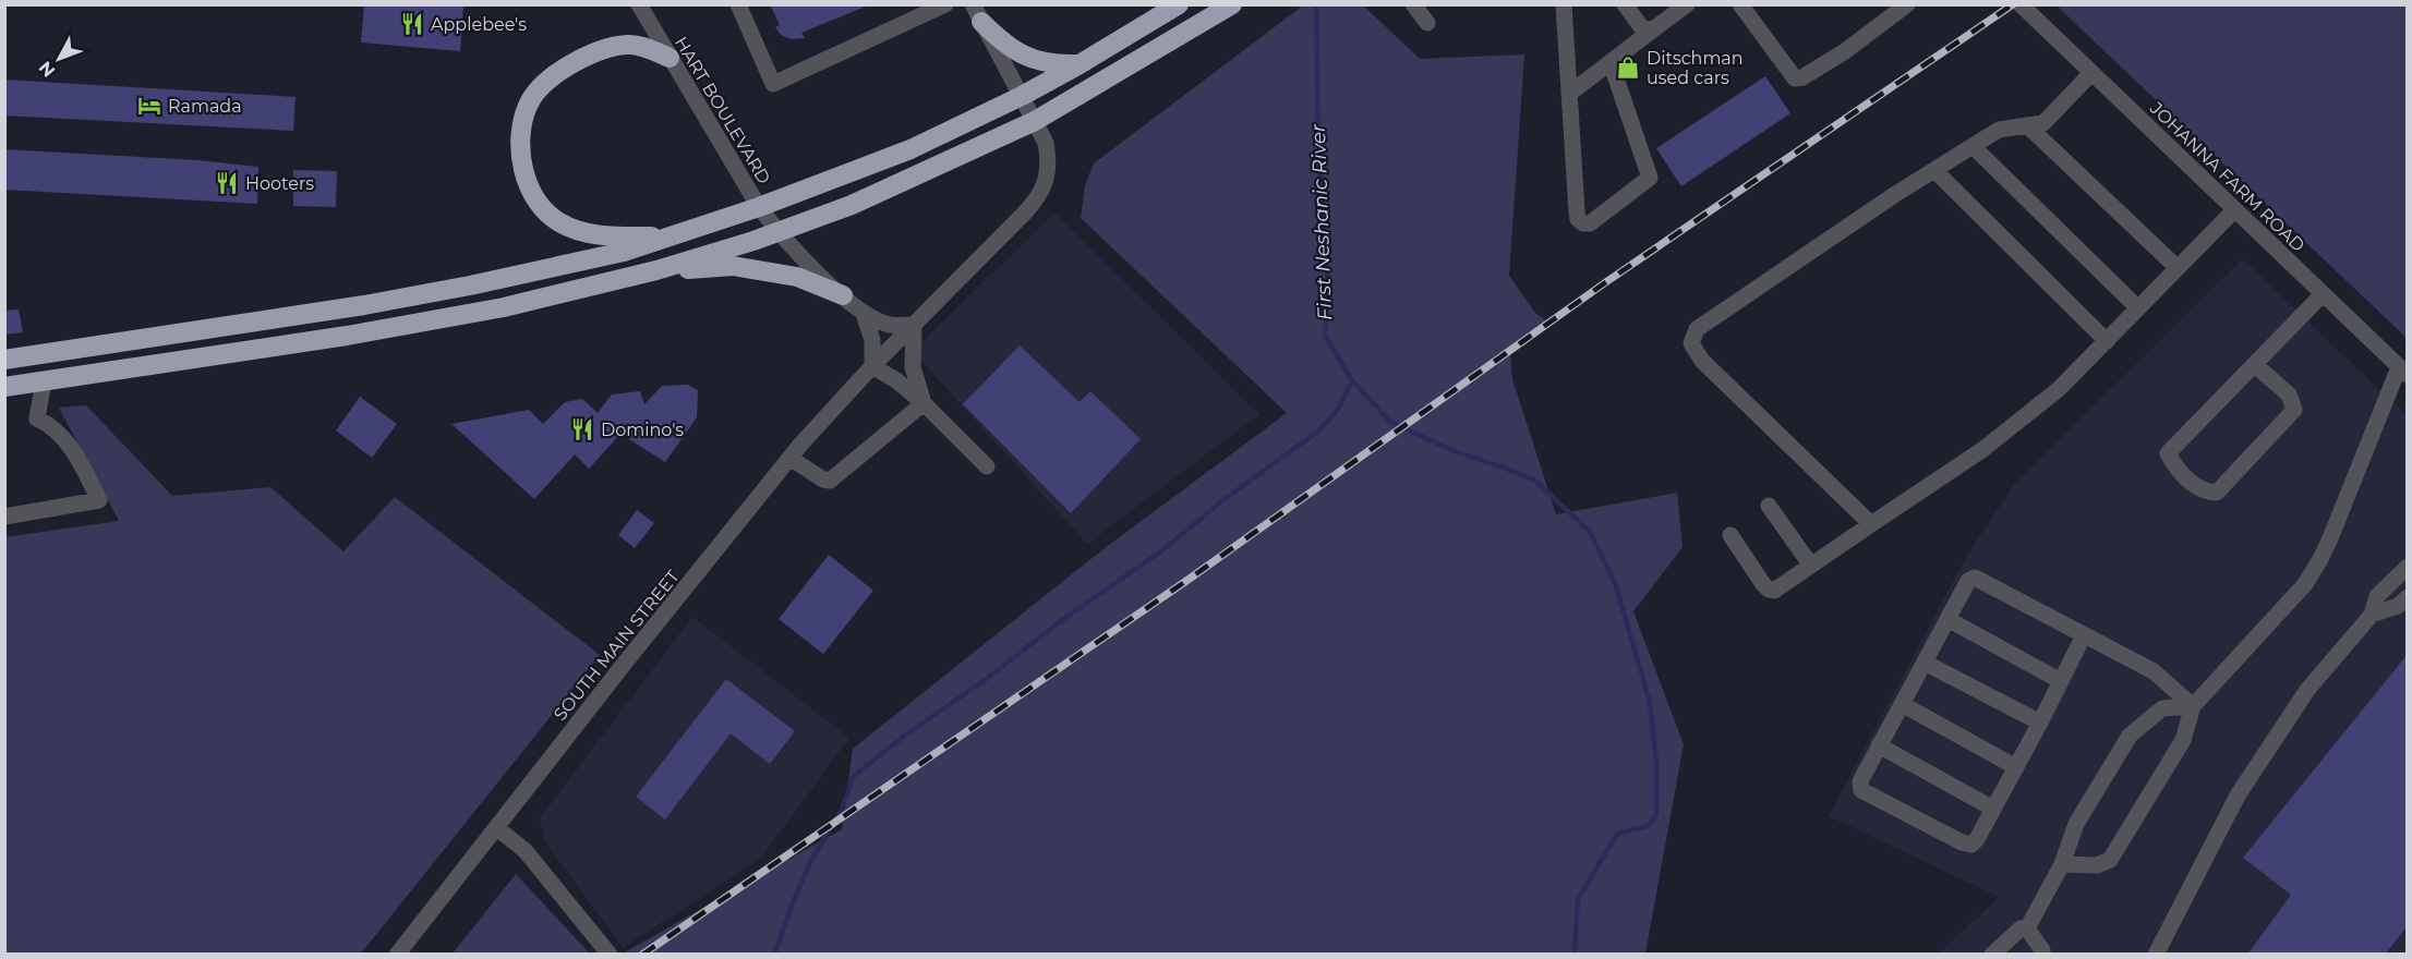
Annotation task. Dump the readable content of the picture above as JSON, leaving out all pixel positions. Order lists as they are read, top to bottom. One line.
{"streets":{"street":["HART BOULEVARD","JOHANNA FARM ROAD","SOUTH MAIN STREET"]},"water":["First Neshanic River"],"places":{"restaurant":["Applebee's","Hooters","Domino's"],"shop":["Ditschman used cars"],"hotel":["Ramada"]},"north":"bottom left"}
